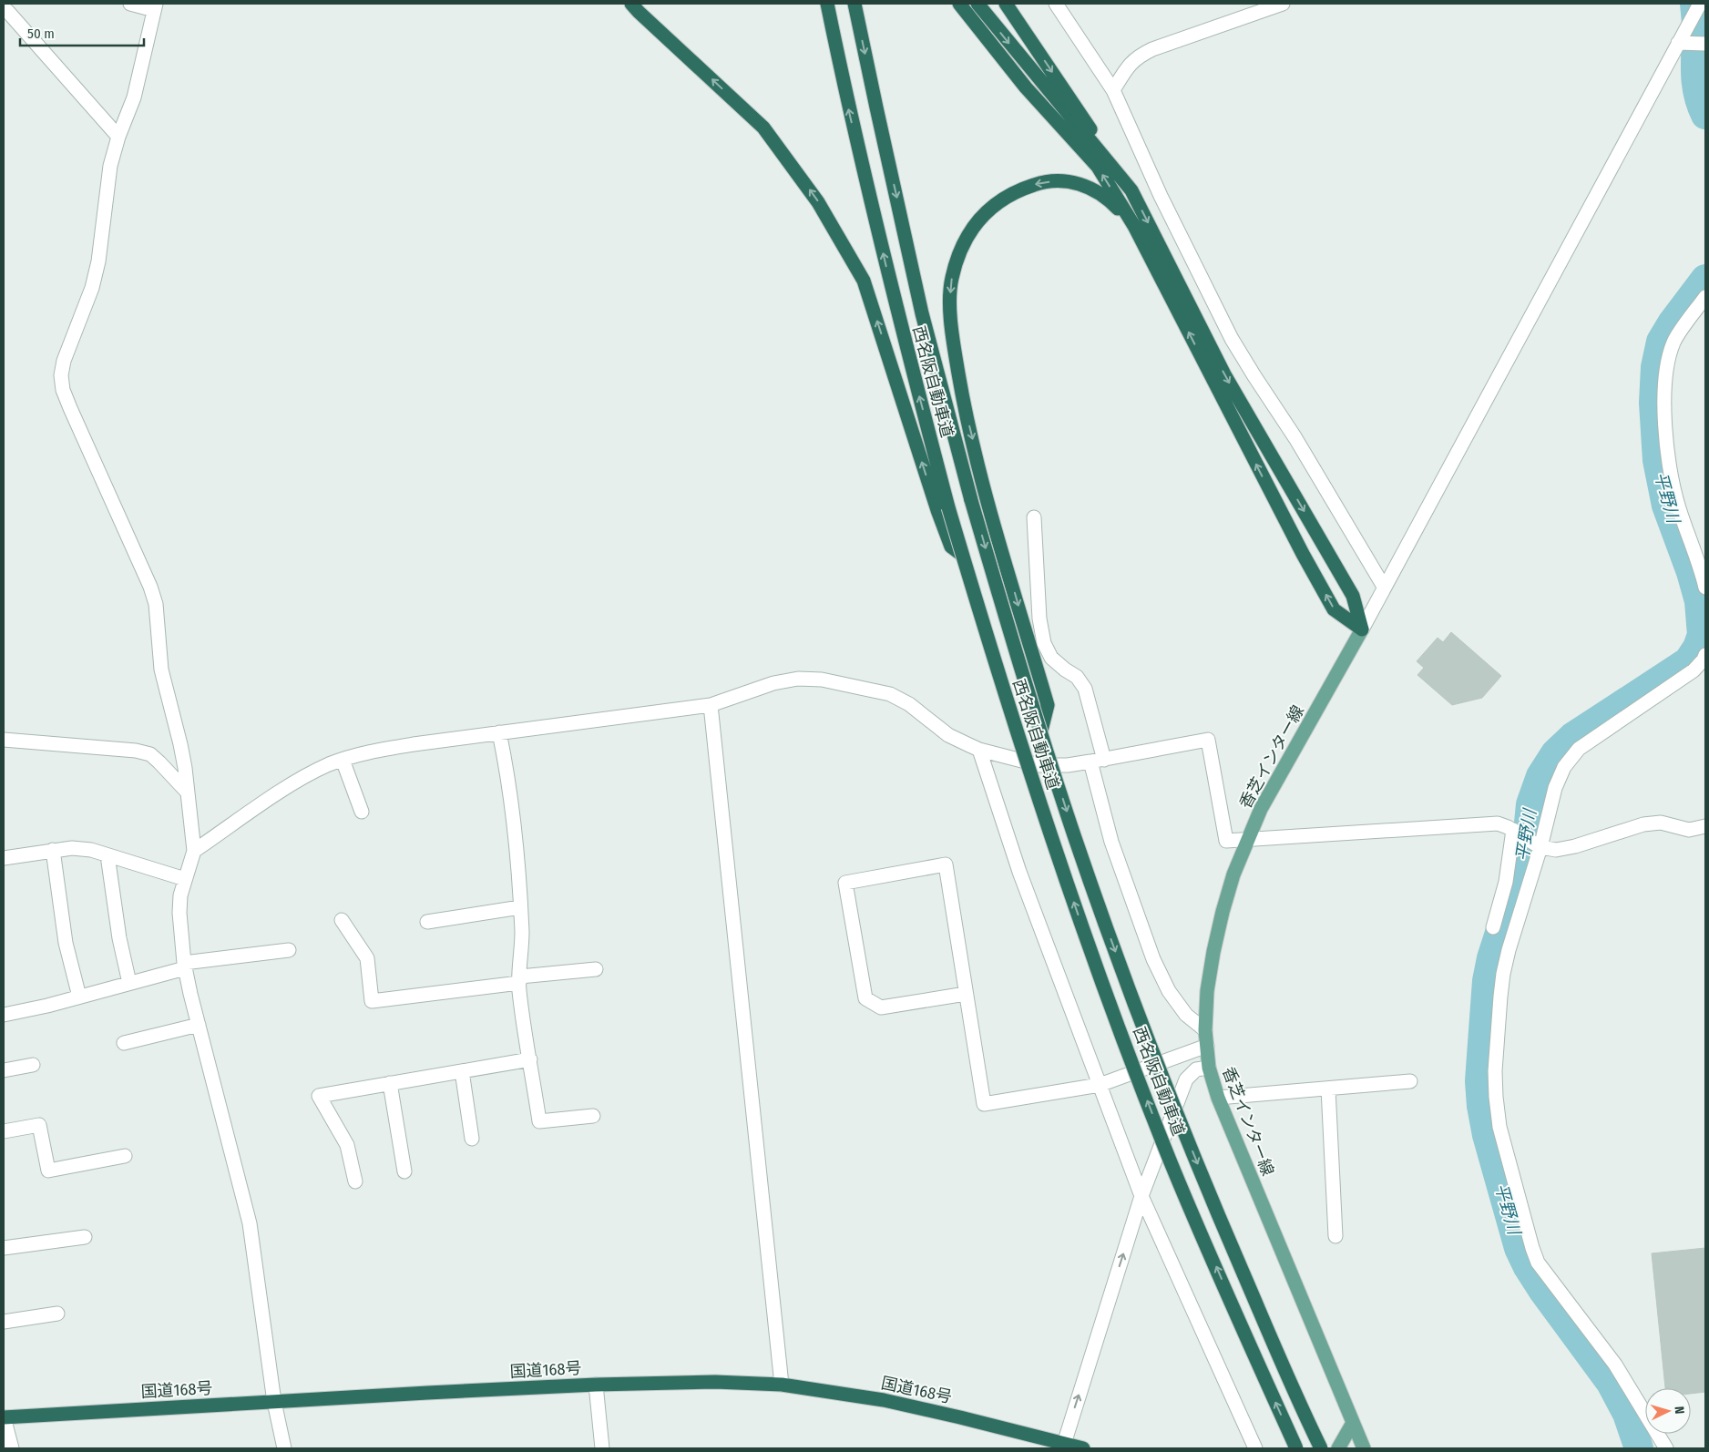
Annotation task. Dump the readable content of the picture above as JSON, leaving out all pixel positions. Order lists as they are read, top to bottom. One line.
{"streets":{"highway":["西名阪自動車道","国道168号"],"main road":["香芝インター線"]},"water":["平野川"],"scale_bar":"50 m","north":"right"}
